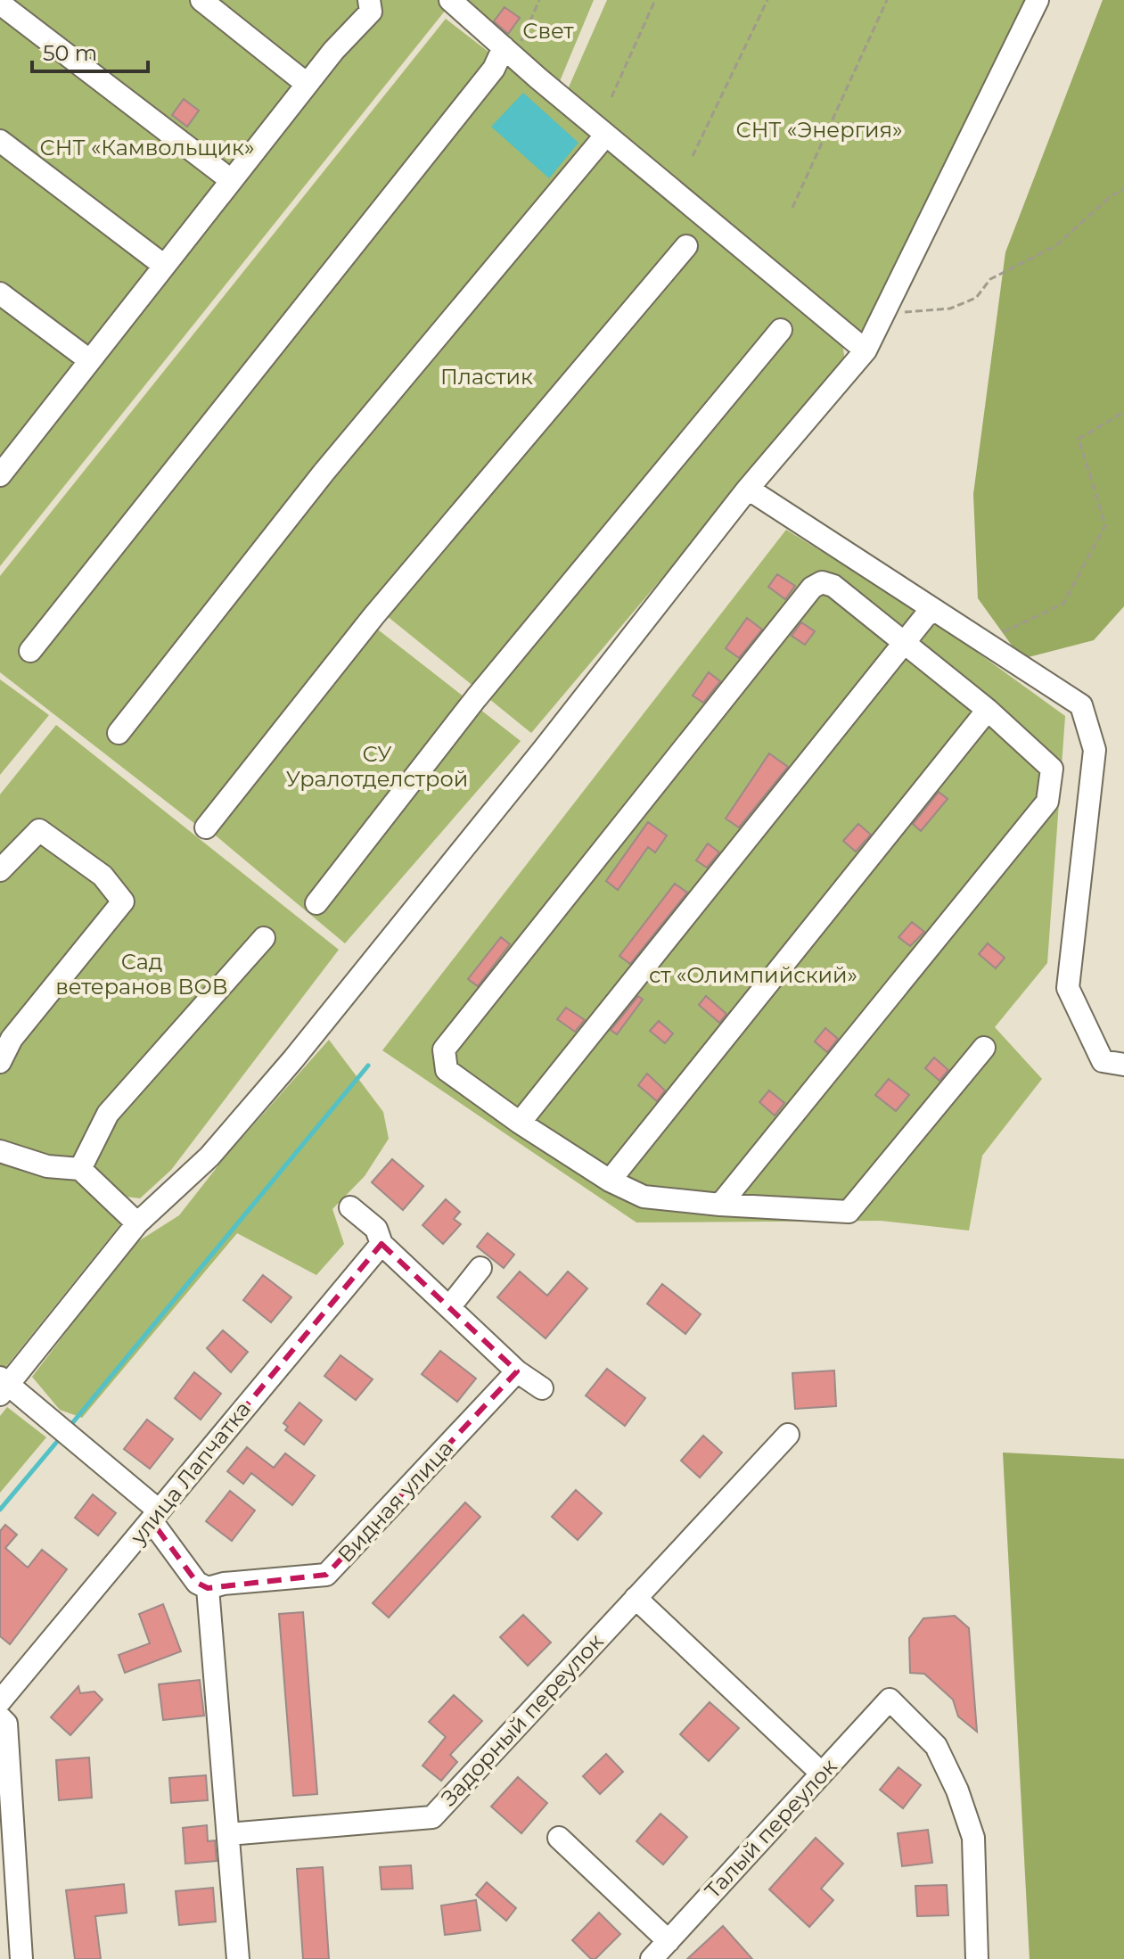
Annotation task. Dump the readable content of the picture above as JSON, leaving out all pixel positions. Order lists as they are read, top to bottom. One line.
{"streets":{"street":["улица Лапчатка","Видная улица","Задорный переулок","Талый переулок"]},"parks":["Свет","СНТ «Энергия»","СНТ «Камвольщик»","Пластик","СУ Уралотделстрой","Сад ветеранов ВОВ","ст «Олимпийский»"],"scale_bar":"50 m"}
